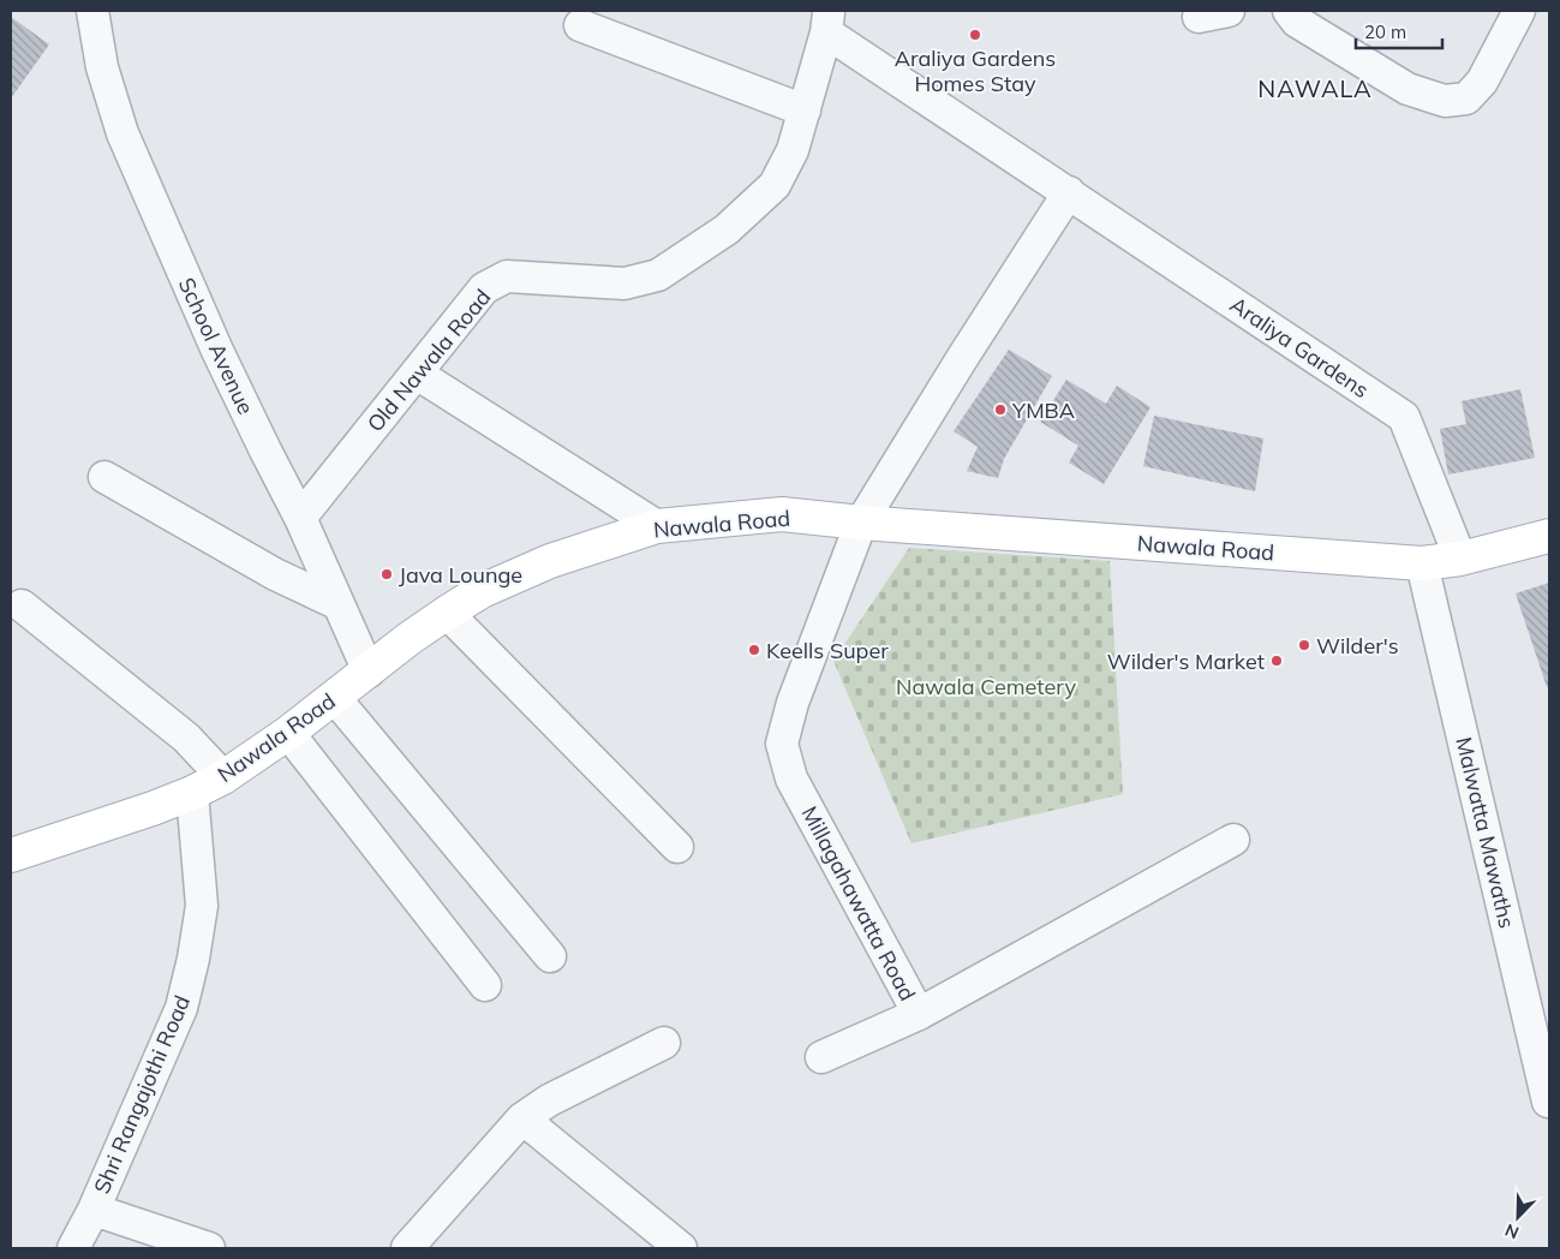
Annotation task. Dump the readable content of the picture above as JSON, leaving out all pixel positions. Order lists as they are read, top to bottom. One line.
{"streets":{"main road":["Nawala Road"],"street":["School Avenue","Araliya Gardens","Old Nawala Road","Malwatta Mawaths","Millagahawatta Road","Shri Rangajothi Road"]},"crossings":[["School Avenue","Old Nawala Road"],["School Avenue","Nawala Road"],["Araliya Gardens","Old Nawala Road"],["Araliya Gardens","Nawala Road"],["Nawala Road","Malwatta Mawaths"],["Nawala Road","Millagahawatta Road"],["Nawala Road","Shri Rangajothi Road"]],"districts":["NAWALA"],"parks":["Nawala Cemetery"],"places":["Araliya Gardens Homes Stay","YMBA","Java Lounge","Wilder's","Keells Super","Wilder's Market"],"scale_bar":"20 m","north":"bottom left"}
